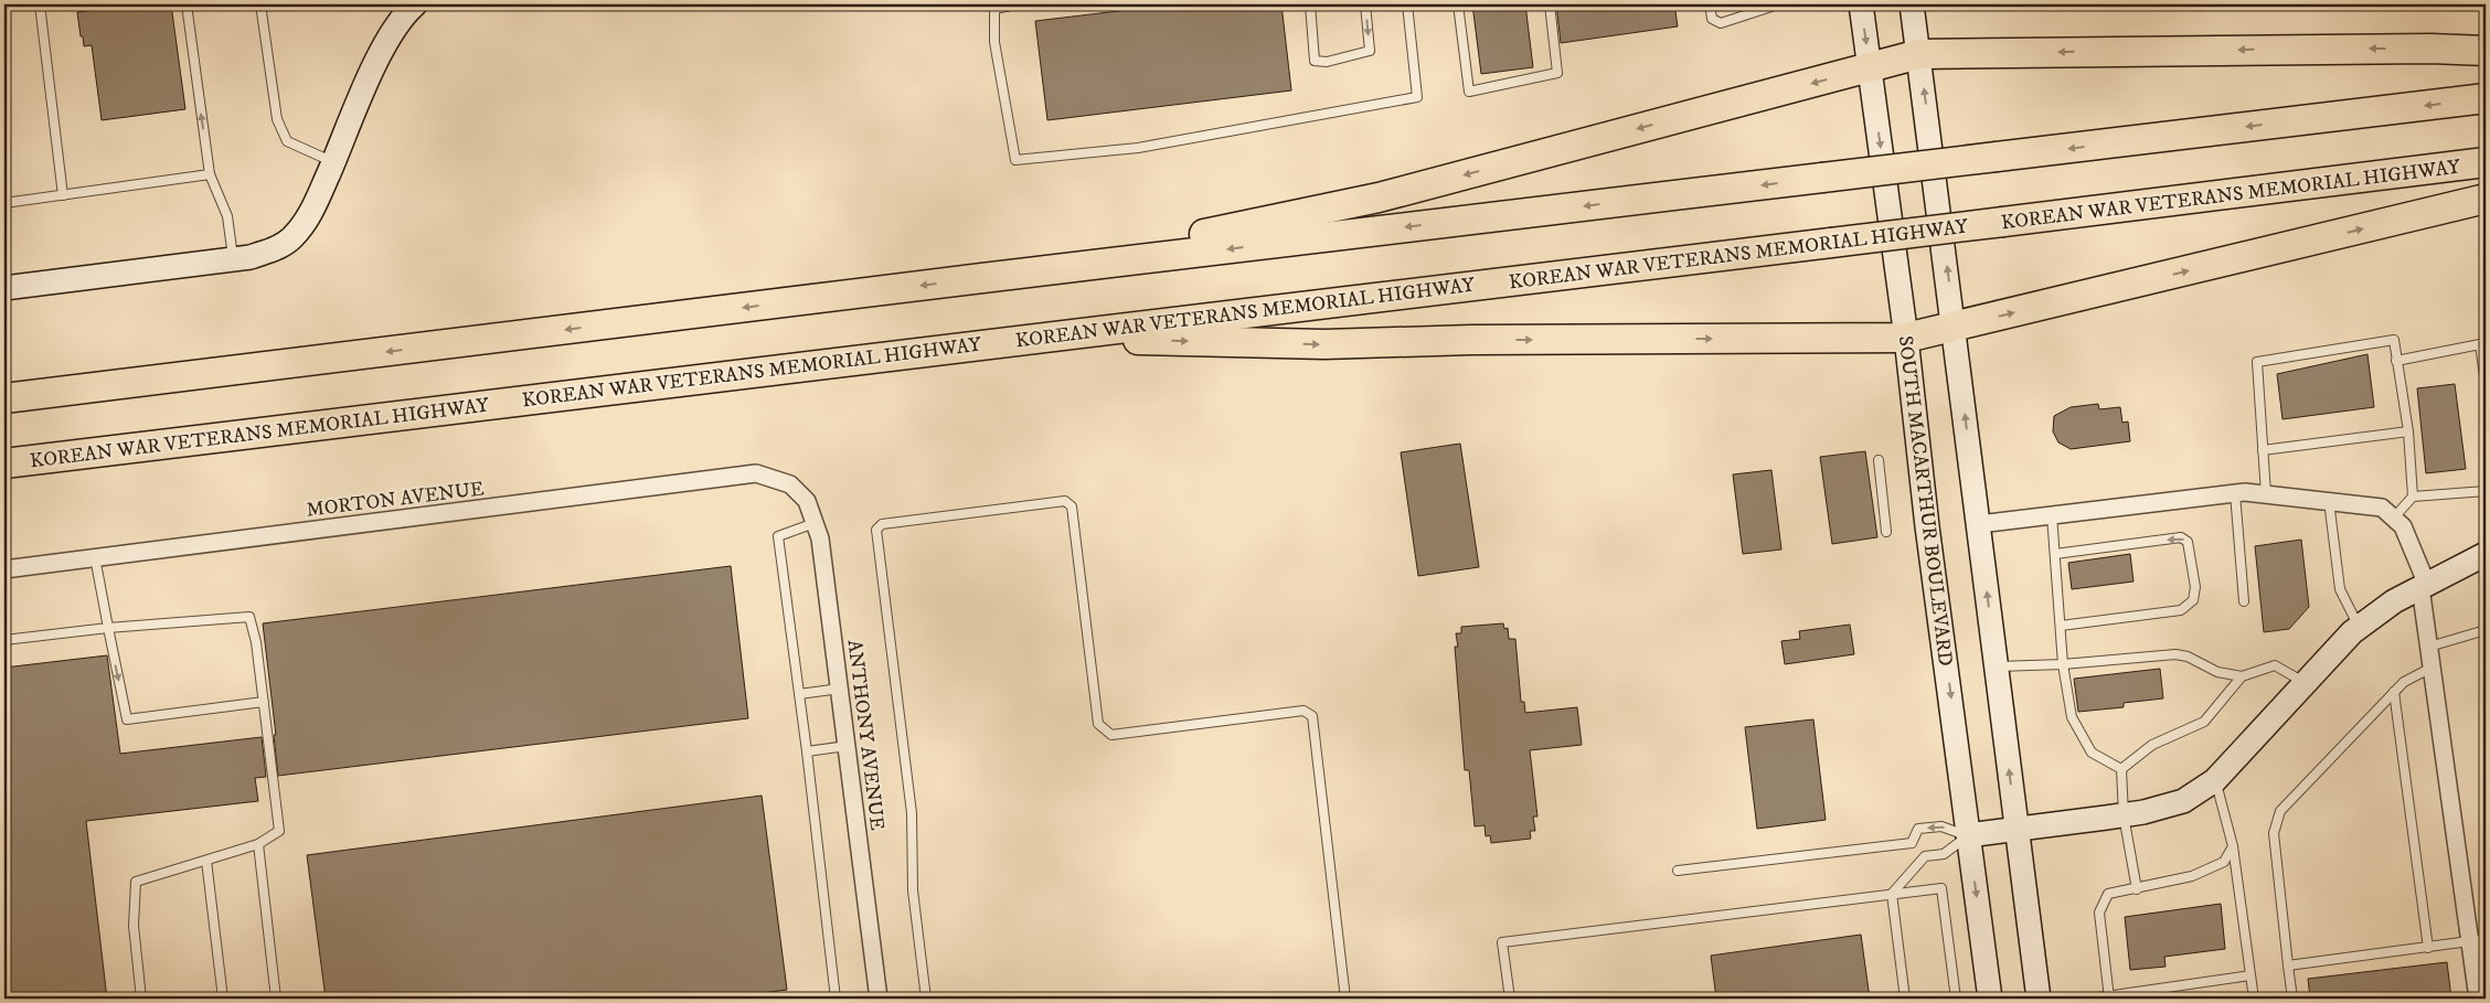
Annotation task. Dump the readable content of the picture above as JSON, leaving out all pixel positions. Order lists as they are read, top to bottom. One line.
{"streets":{"highway":["KOREAN WAR VETERANS MEMORIAL HIGHWAY"],"main road":["SOUTH MACARTHUR BOULEVARD"],"street":["MORTON AVENUE","ANTHONY AVENUE"]},"crossings":[["MORTON AVENUE","ANTHONY AVENUE"]]}
